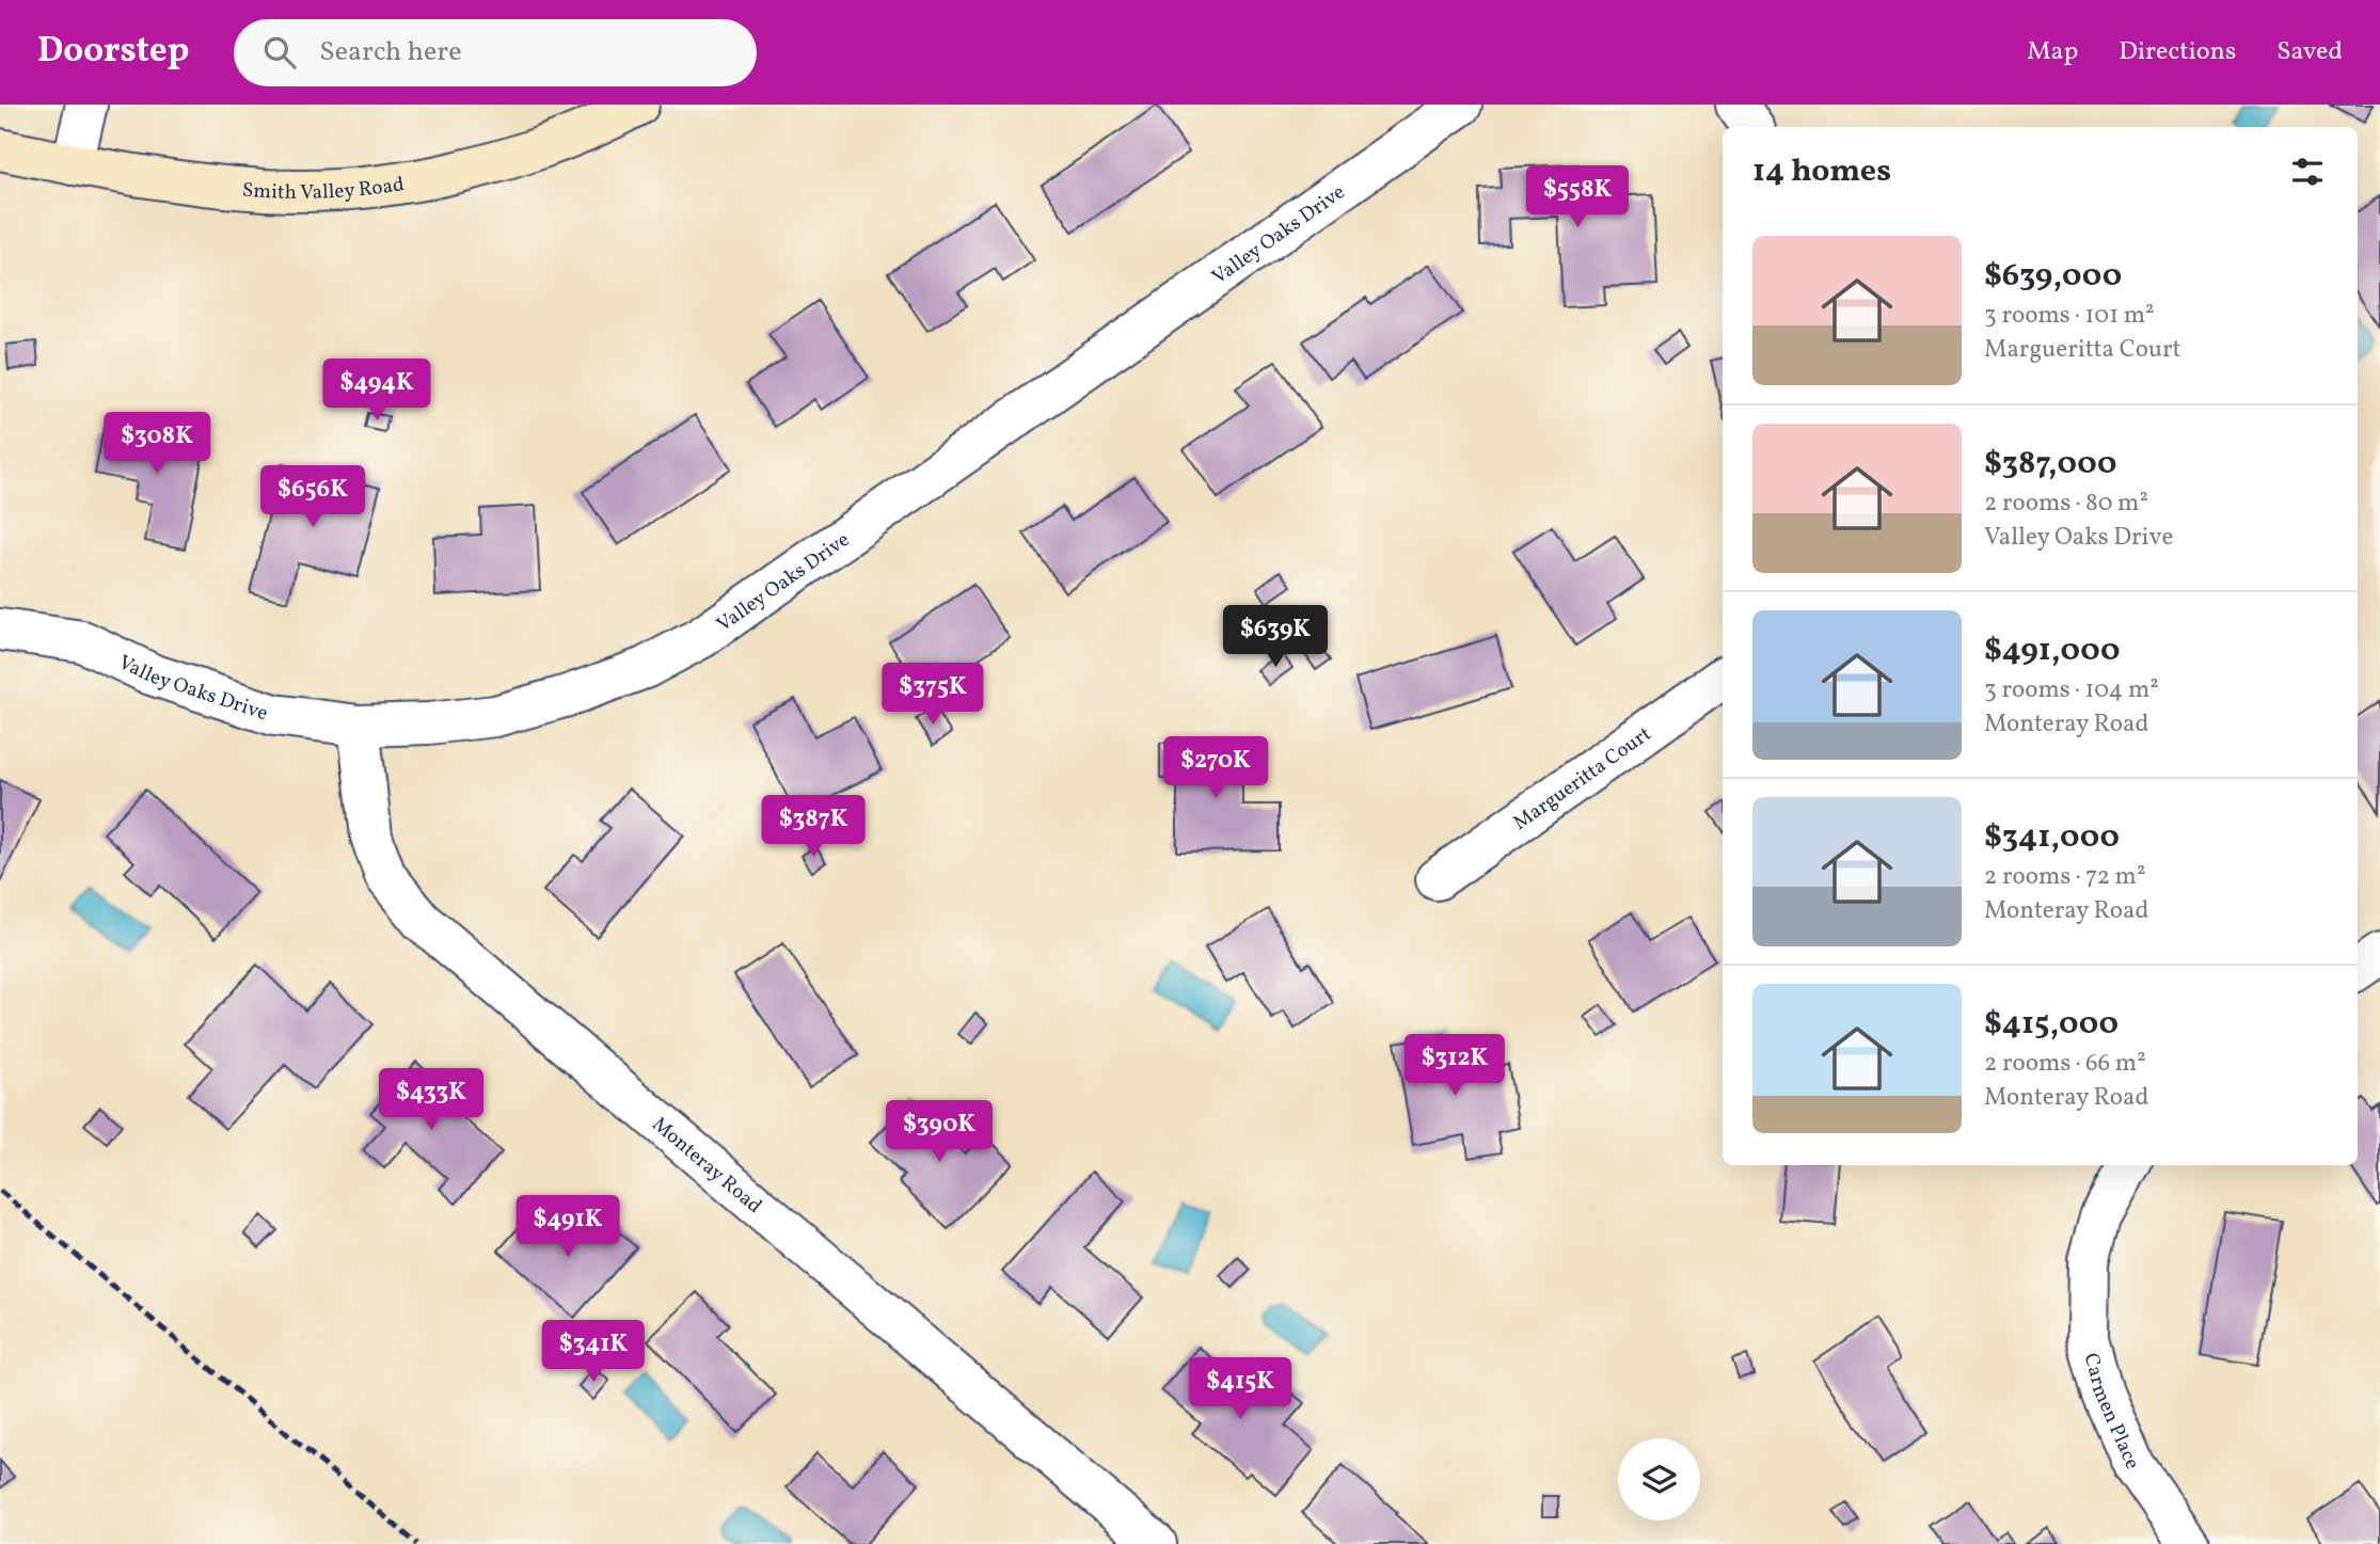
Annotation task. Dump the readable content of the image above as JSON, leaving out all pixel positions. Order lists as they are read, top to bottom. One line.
{"streets":{"main road":["Smith Valley Road"],"street":["Valley Oaks Drive","Margueritta Court","Monteray Road","Carmen Place"]},"crossings":[["Valley Oaks Drive","Monteray Road"]],"page":{"header":"Doorstep","search":"Search here","nav":["Map","Directions","Saved"],"heading":"14 homes","price":["$558K","$494K","$308K","$656K","$639K","$375K","$270K","$387K","$312K","$433K","$390K","$491K","$341K","$415K"],"list":[{"name":"$639,000","note":"3 rooms · 101 m² · Margueritta Court"},{"name":"$387,000","note":"2 rooms · 80 m² · Valley Oaks Drive"},{"name":"$491,000","note":"3 rooms · 104 m² · Monteray Road"},{"name":"$341,000","note":"2 rooms · 72 m² · Monteray Road"},{"name":"$415,000","note":"2 rooms · 66 m² · Monteray Road"}]}}
